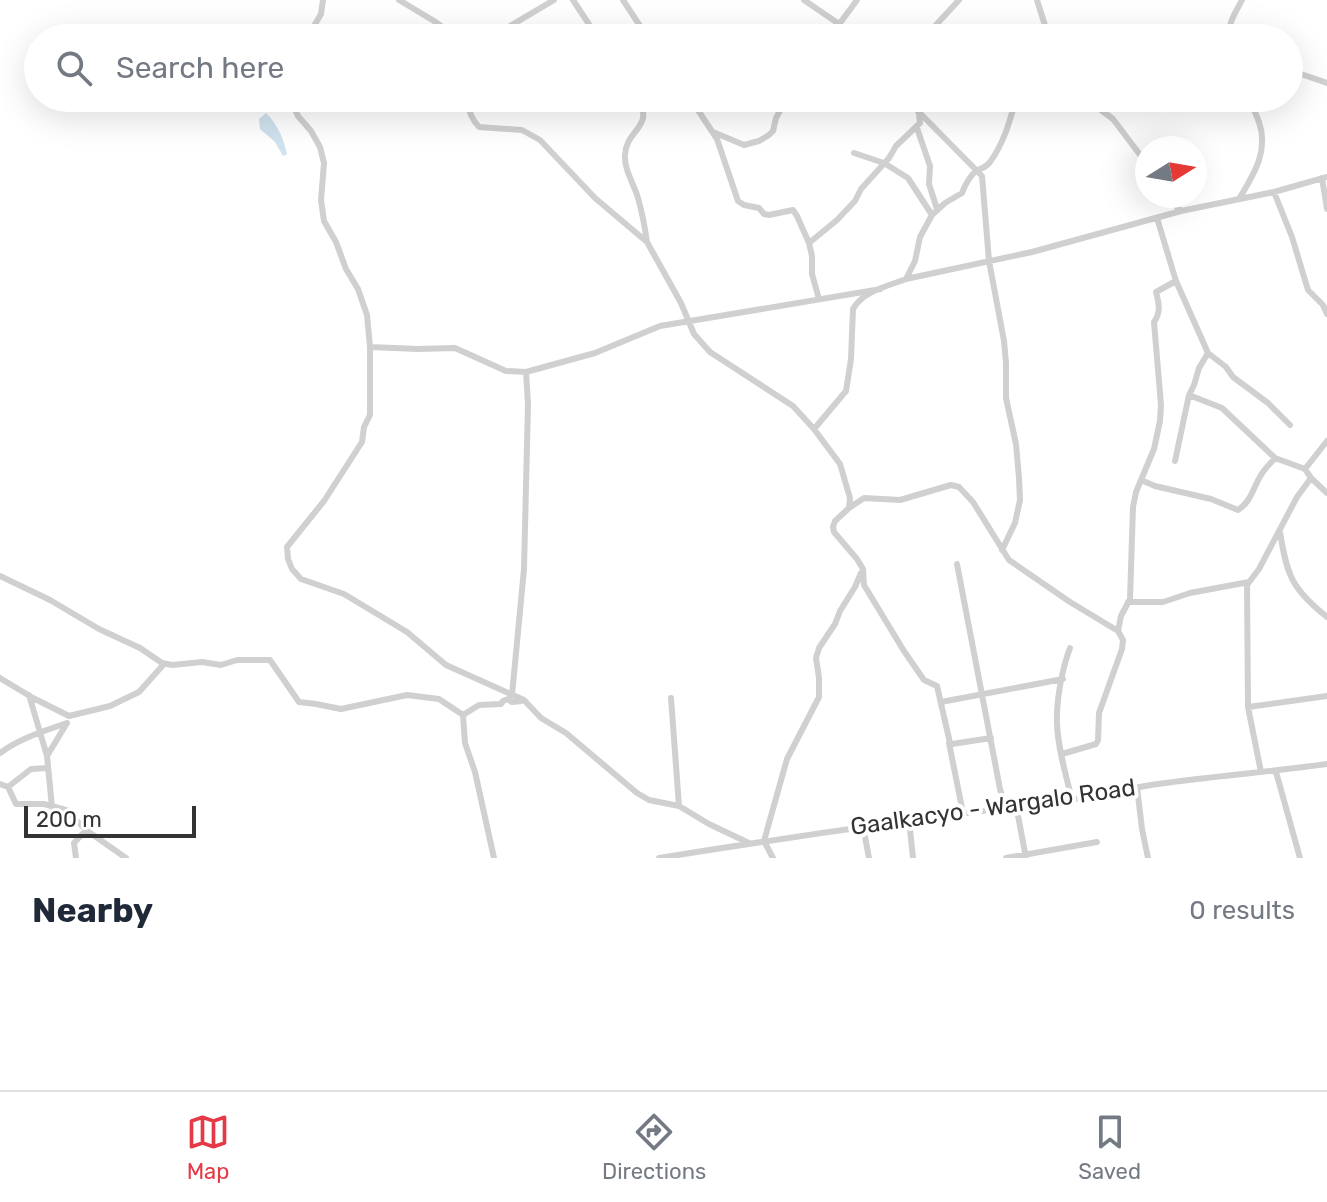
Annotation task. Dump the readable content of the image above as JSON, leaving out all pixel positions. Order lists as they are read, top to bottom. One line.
{"streets":{"street":["Gaalkacyo - Wargalo Road"]},"scale_bar":"200 m","north":"right","page":{"search":"Search here","scale":"200 m","heading":["Nearby","0 results"],"nav":["Map","Directions","Saved"]}}
